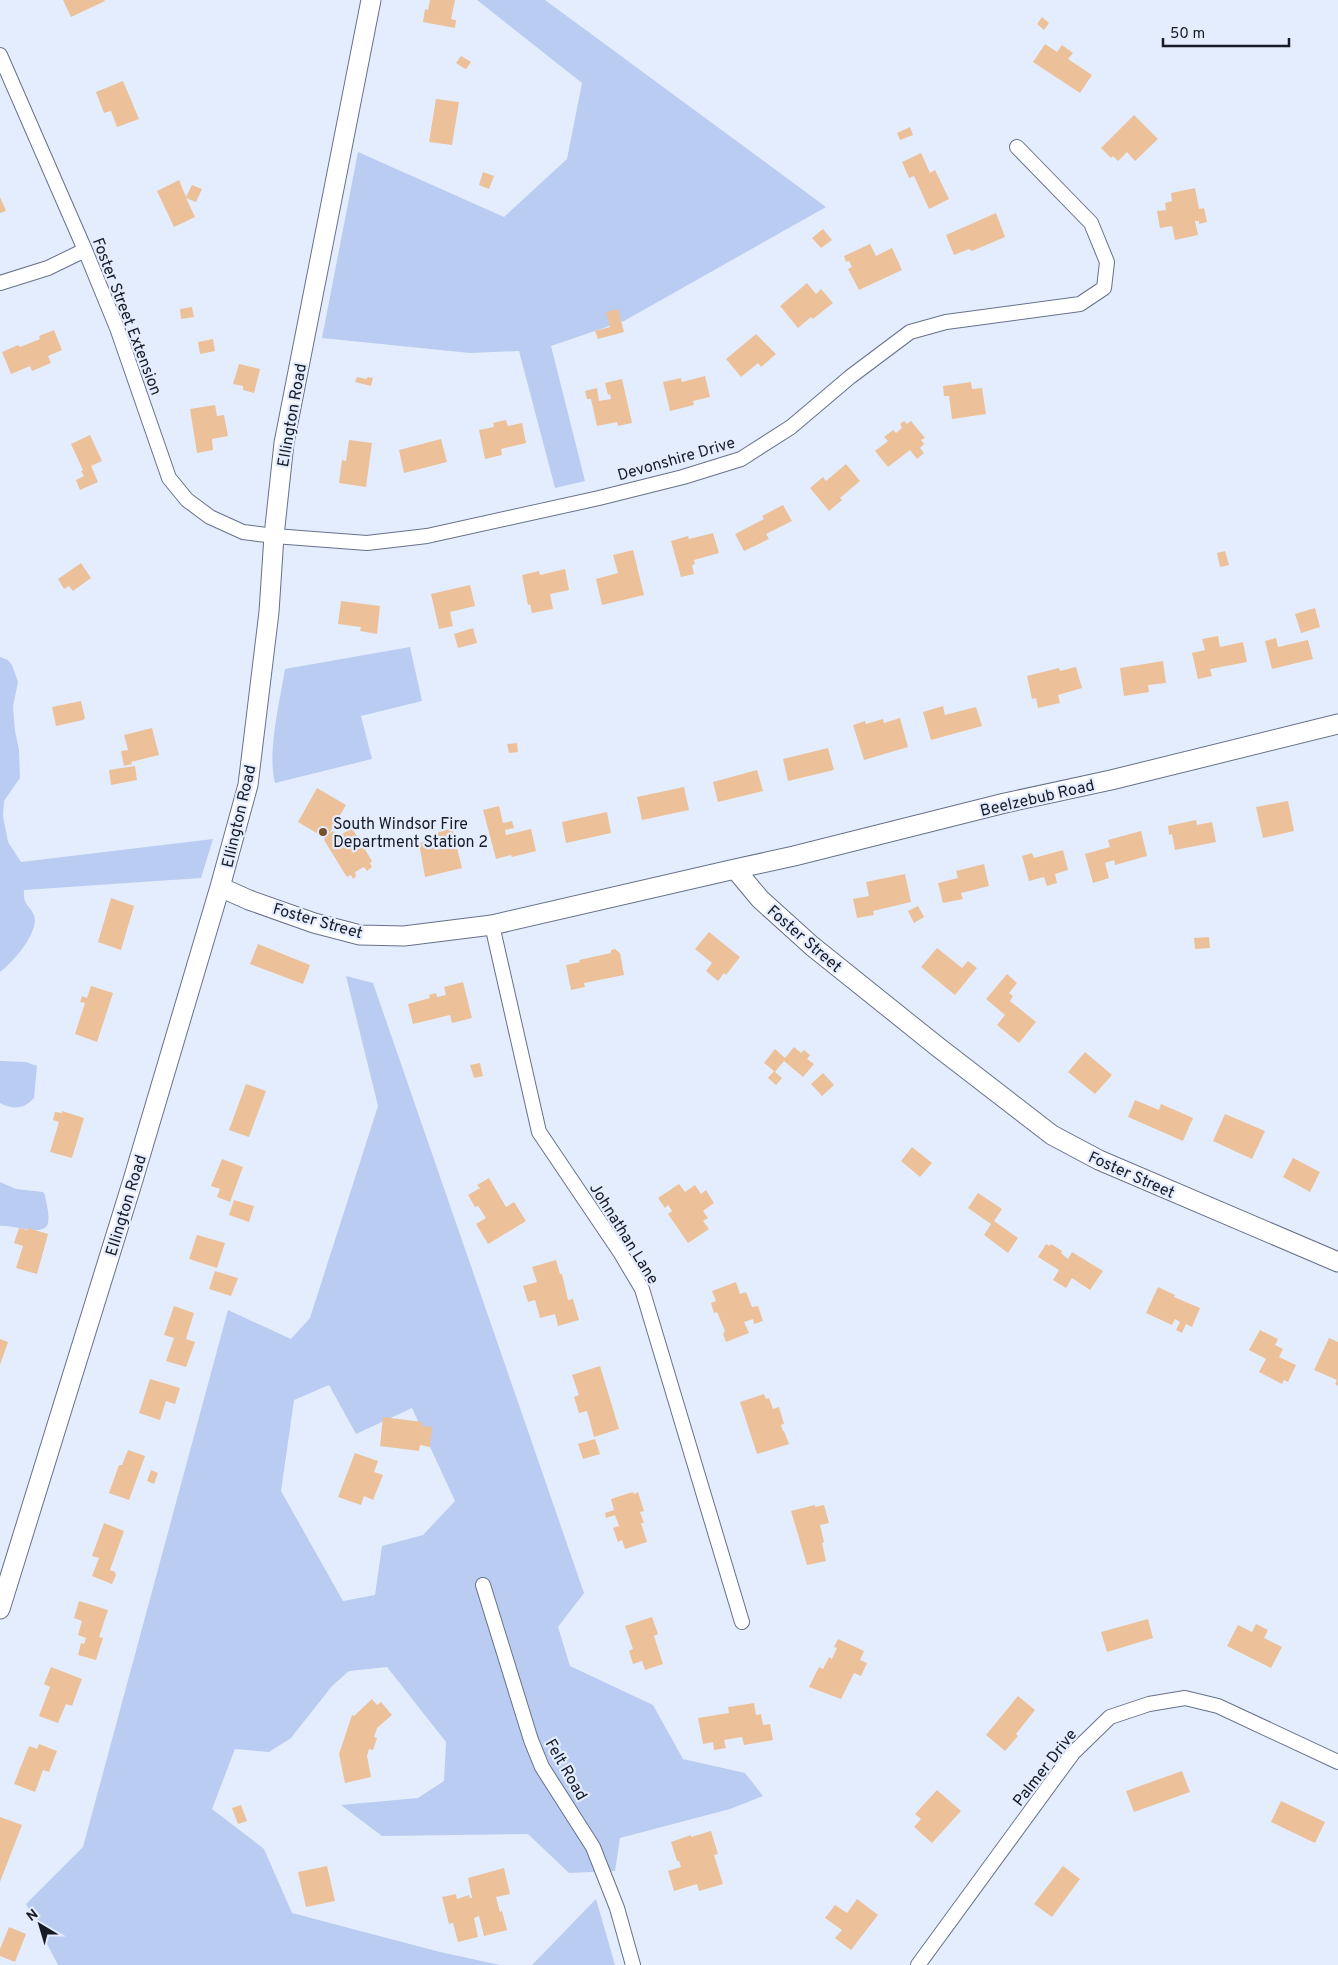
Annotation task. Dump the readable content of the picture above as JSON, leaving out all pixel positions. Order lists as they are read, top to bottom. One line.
{"streets":{"street":["Foster Street Extension","Ellington Road","Devonshire Drive","Beelzebub Road","Foster Street","Johnathan Lane","Palmer Drive","Felt Road"]},"crossings":[["Foster Street Extension","Ellington Road"],["Foster Street Extension","Devonshire Drive"],["Ellington Road","Devonshire Drive"],["Ellington Road","Foster Street"],["Beelzebub Road","Foster Street"],["Foster Street","Johnathan Lane"]],"places":["South Windsor Fire Department Station 2"],"scale_bar":"50 m","north":"top left"}
